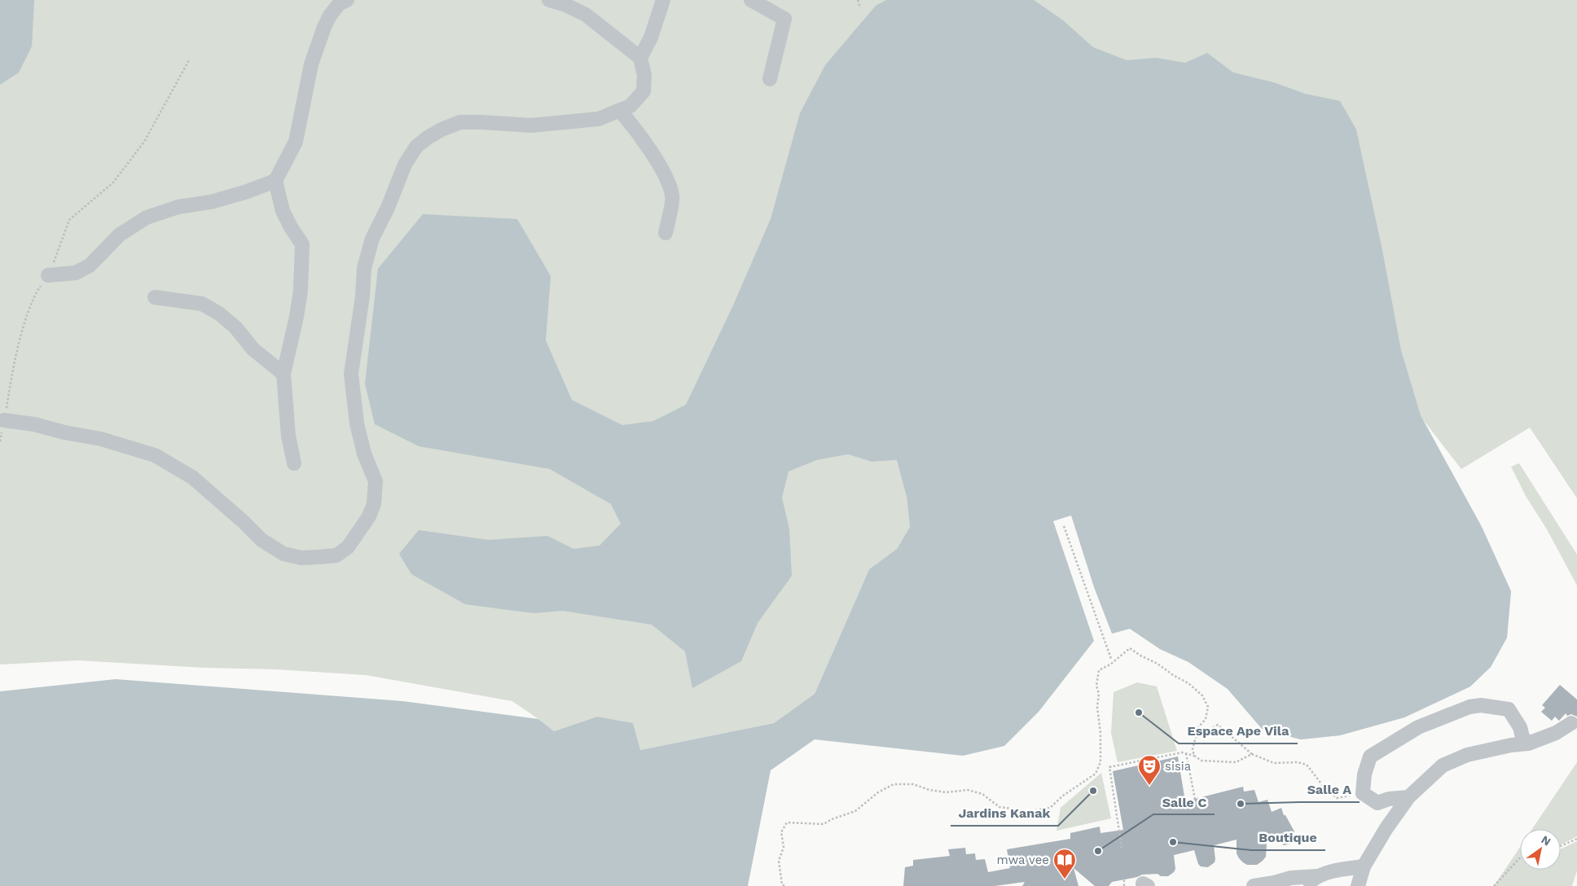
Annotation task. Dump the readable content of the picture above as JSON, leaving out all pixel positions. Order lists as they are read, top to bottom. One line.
{"places":{"other":["Espace Ape Vila","Jardins Kanak","Salle A","Boutique","Salle C"],"theatre":["sisia"],"library":["mwa vee"]},"north":"top right"}
